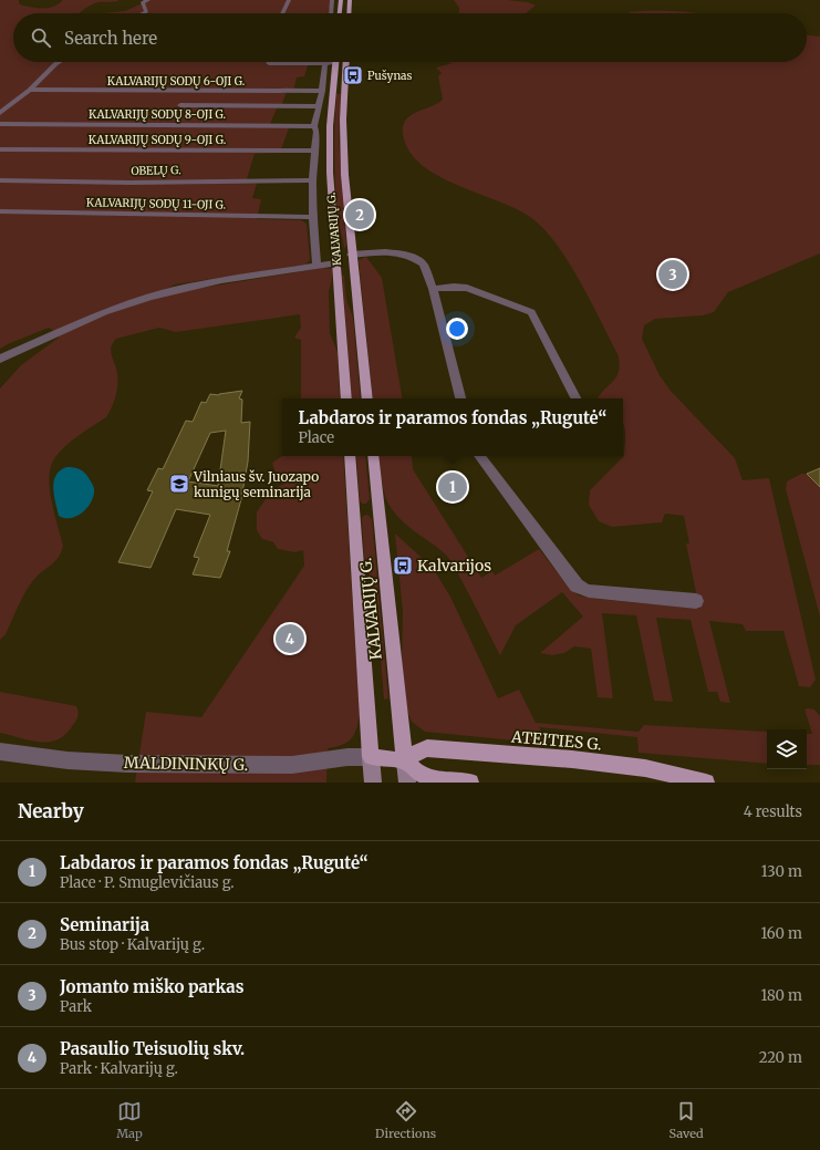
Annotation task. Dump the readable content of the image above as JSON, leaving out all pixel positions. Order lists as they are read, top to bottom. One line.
{"streets":{"main road":["KALVARIJŲ G.","ATEITIES G."],"street":["KALVARIJŲ SODŲ 6-OJI G.","KALVARIJŲ SODŲ 8-OJI G.","KALVARIJŲ SODŲ 9-OJI G.","OBELŲ G.","KALVARIJŲ SODŲ 11-OJI G.","MALDININKŲ G."]},"crossings":[["KALVARIJŲ G.","ATEITIES G."],["KALVARIJŲ G.","MALDININKŲ G."]],"places":{"bus stop":["Pušynas","Kalvarijos"],"school or university":["Vilniaus šv. Juozapo kunigų seminarija"]},"page":{"search":"Search here","pins":["2","3","1","4"],"popup":["Labdaros ir paramos fondas „Rugutė“","Place"],"heading":["Nearby","4 results"],"list":[{"mark":"1","name":"Labdaros ir paramos fondas „Rugutė“","note":"Place · P. Smuglevičiaus g.","value":"130 m"},{"mark":"2","name":"Seminarija","note":"Bus stop · Kalvarijų g.","value":"160 m"},{"mark":"3","name":"Jomanto miško parkas","note":"Park","value":"180 m"},{"mark":"4","name":"Pasaulio Teisuolių skv.","note":"Park · Kalvarijų g.","value":"220 m"}],"nav":["Map","Directions","Saved"]}}
